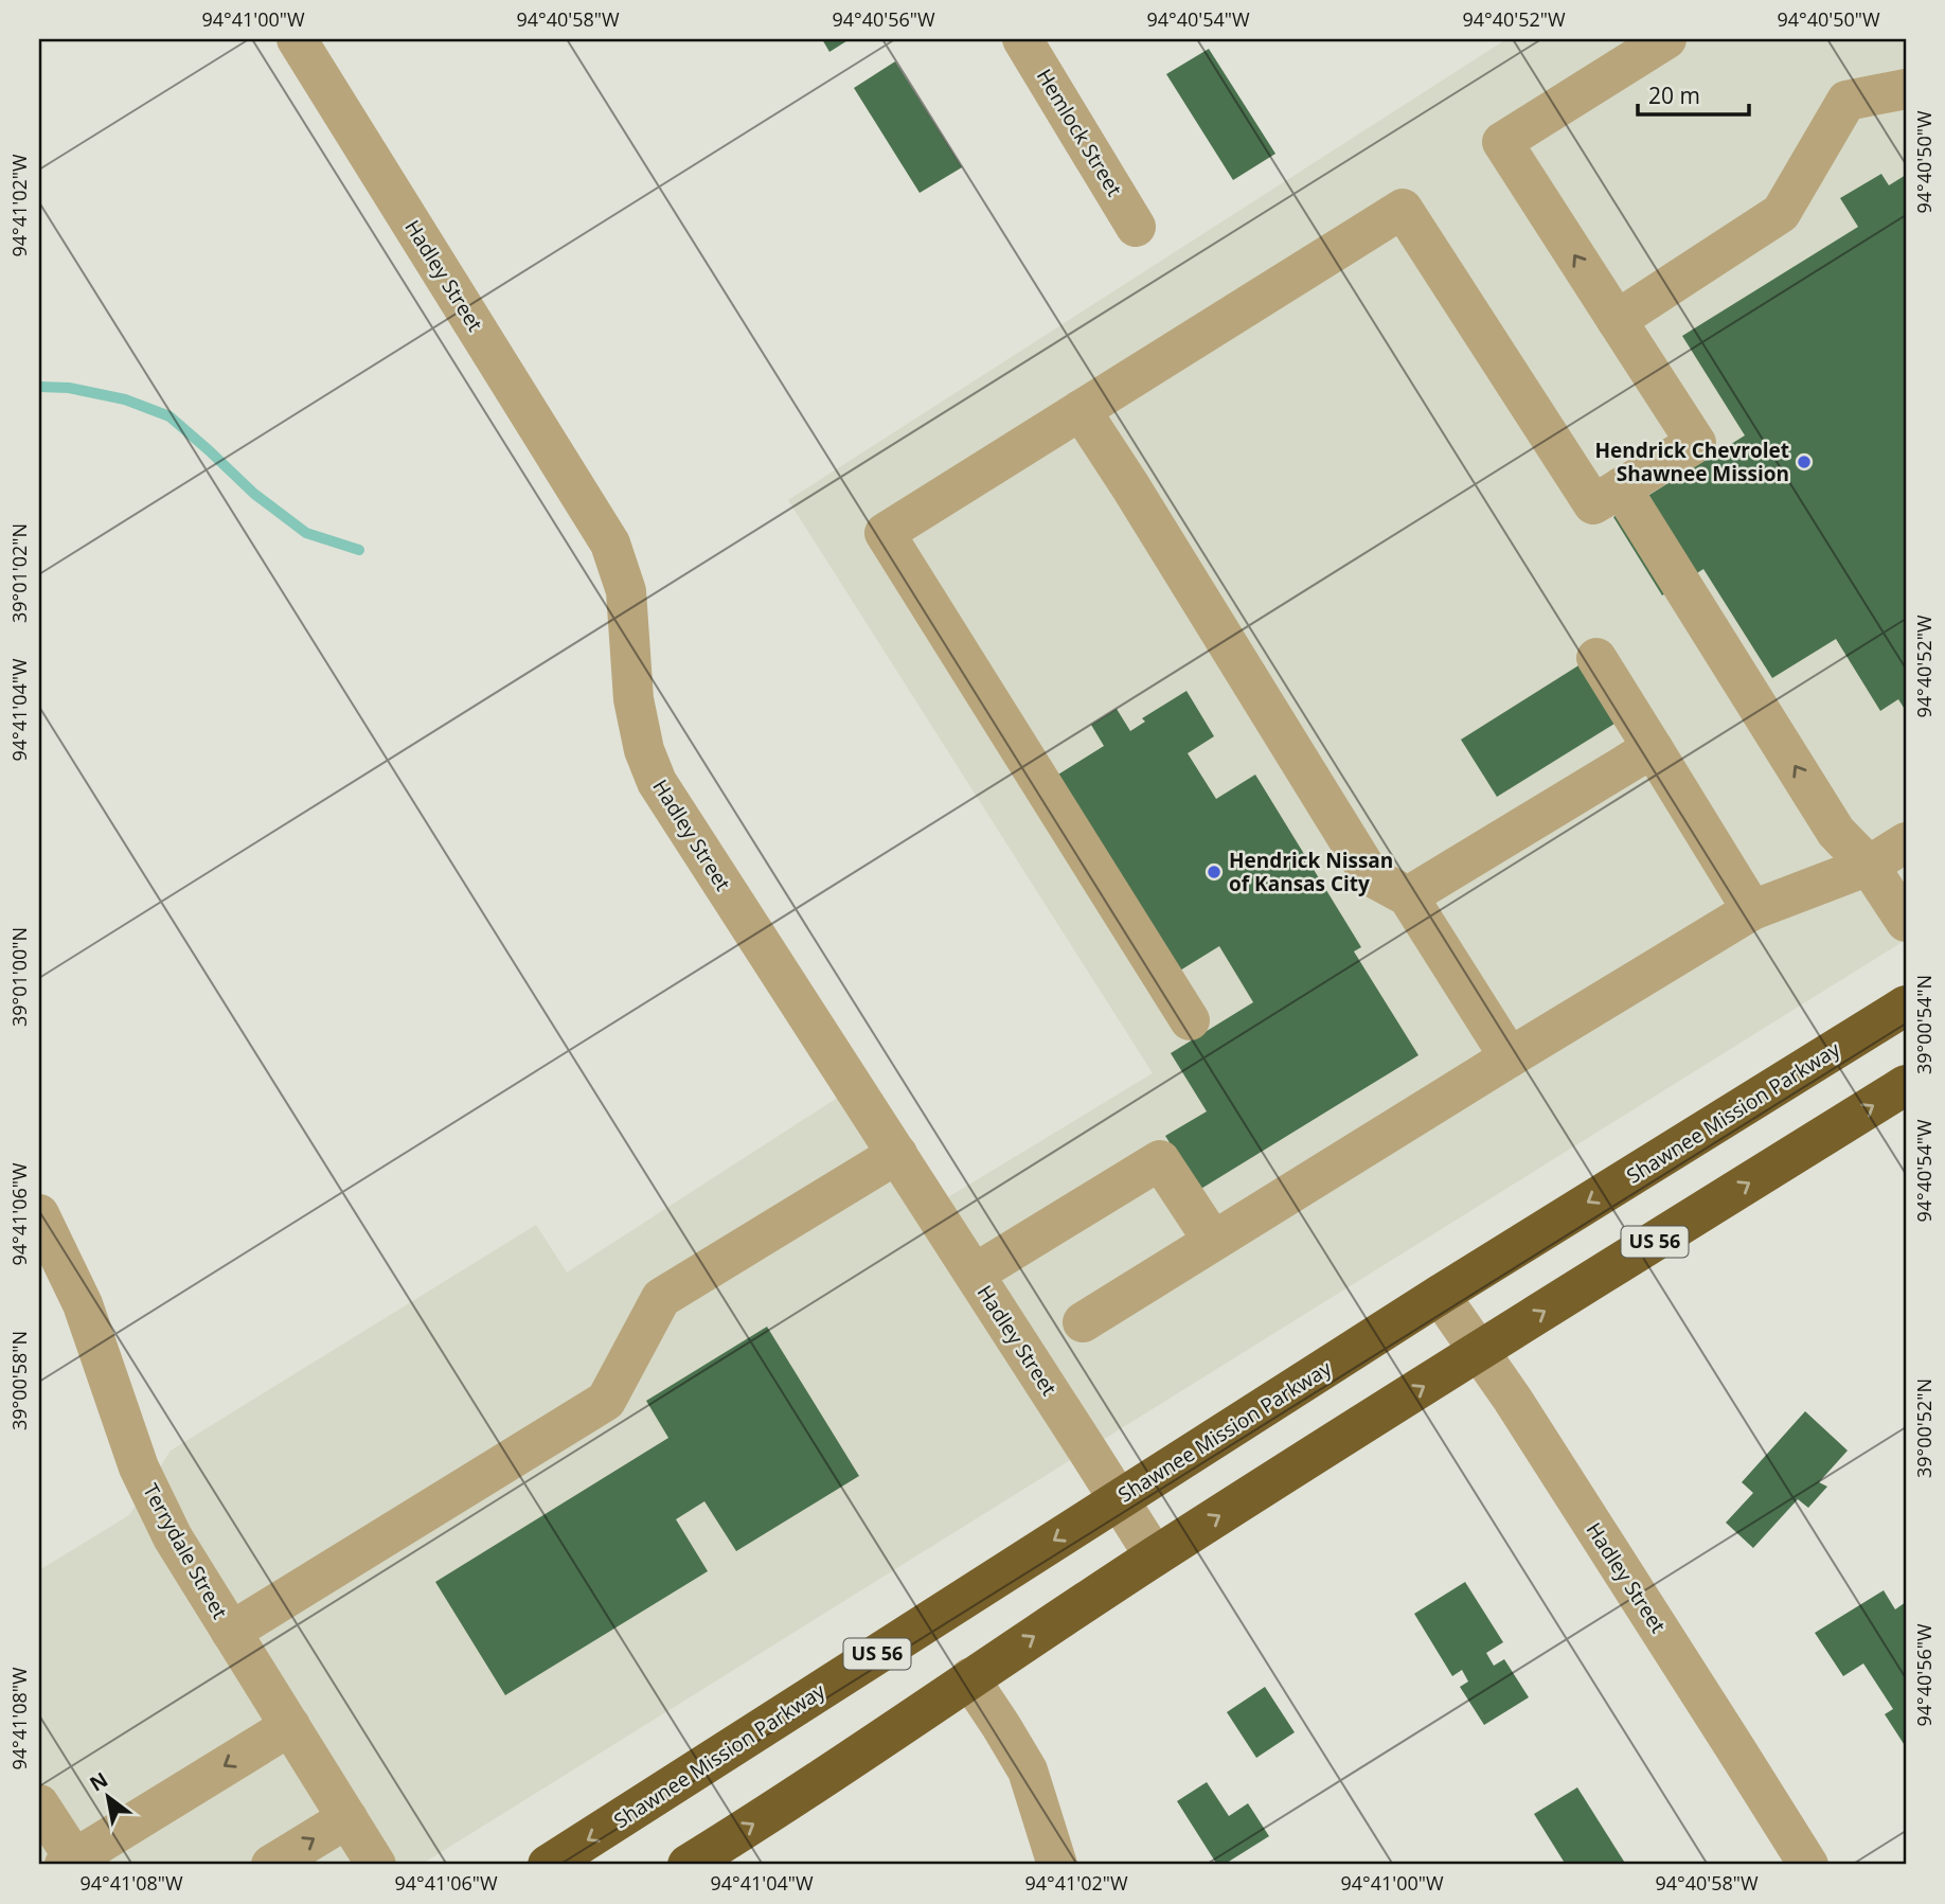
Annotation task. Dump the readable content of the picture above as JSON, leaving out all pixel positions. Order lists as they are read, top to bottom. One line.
{"streets":{"highway":["Shawnee Mission Parkway","US 56"],"street":["Hemlock Street","Hadley Street","Terrydale Street"]},"crossings":[["Hadley Street","Shawnee Mission Parkway"],["Hadley Street","US 56"]],"places":["Hendrick Chevrolet Shawnee Mission","Hendrick Nissan of Kansas City"],"scale_bar":"20 m","north":"top left","coordinates":["94°41'00\"W","94°40'58\"W","94°40'56\"W","94°40'54\"W","94°40'52\"W","94°40'50\"W","94°41'02\"W","39°01'02\"N","94°41'04\"W","39°01'00\"N","39°00'54\"N","94°41'06\"W","39°00'58\"N","39°00'52\"N","94°41'08\"W"]}
